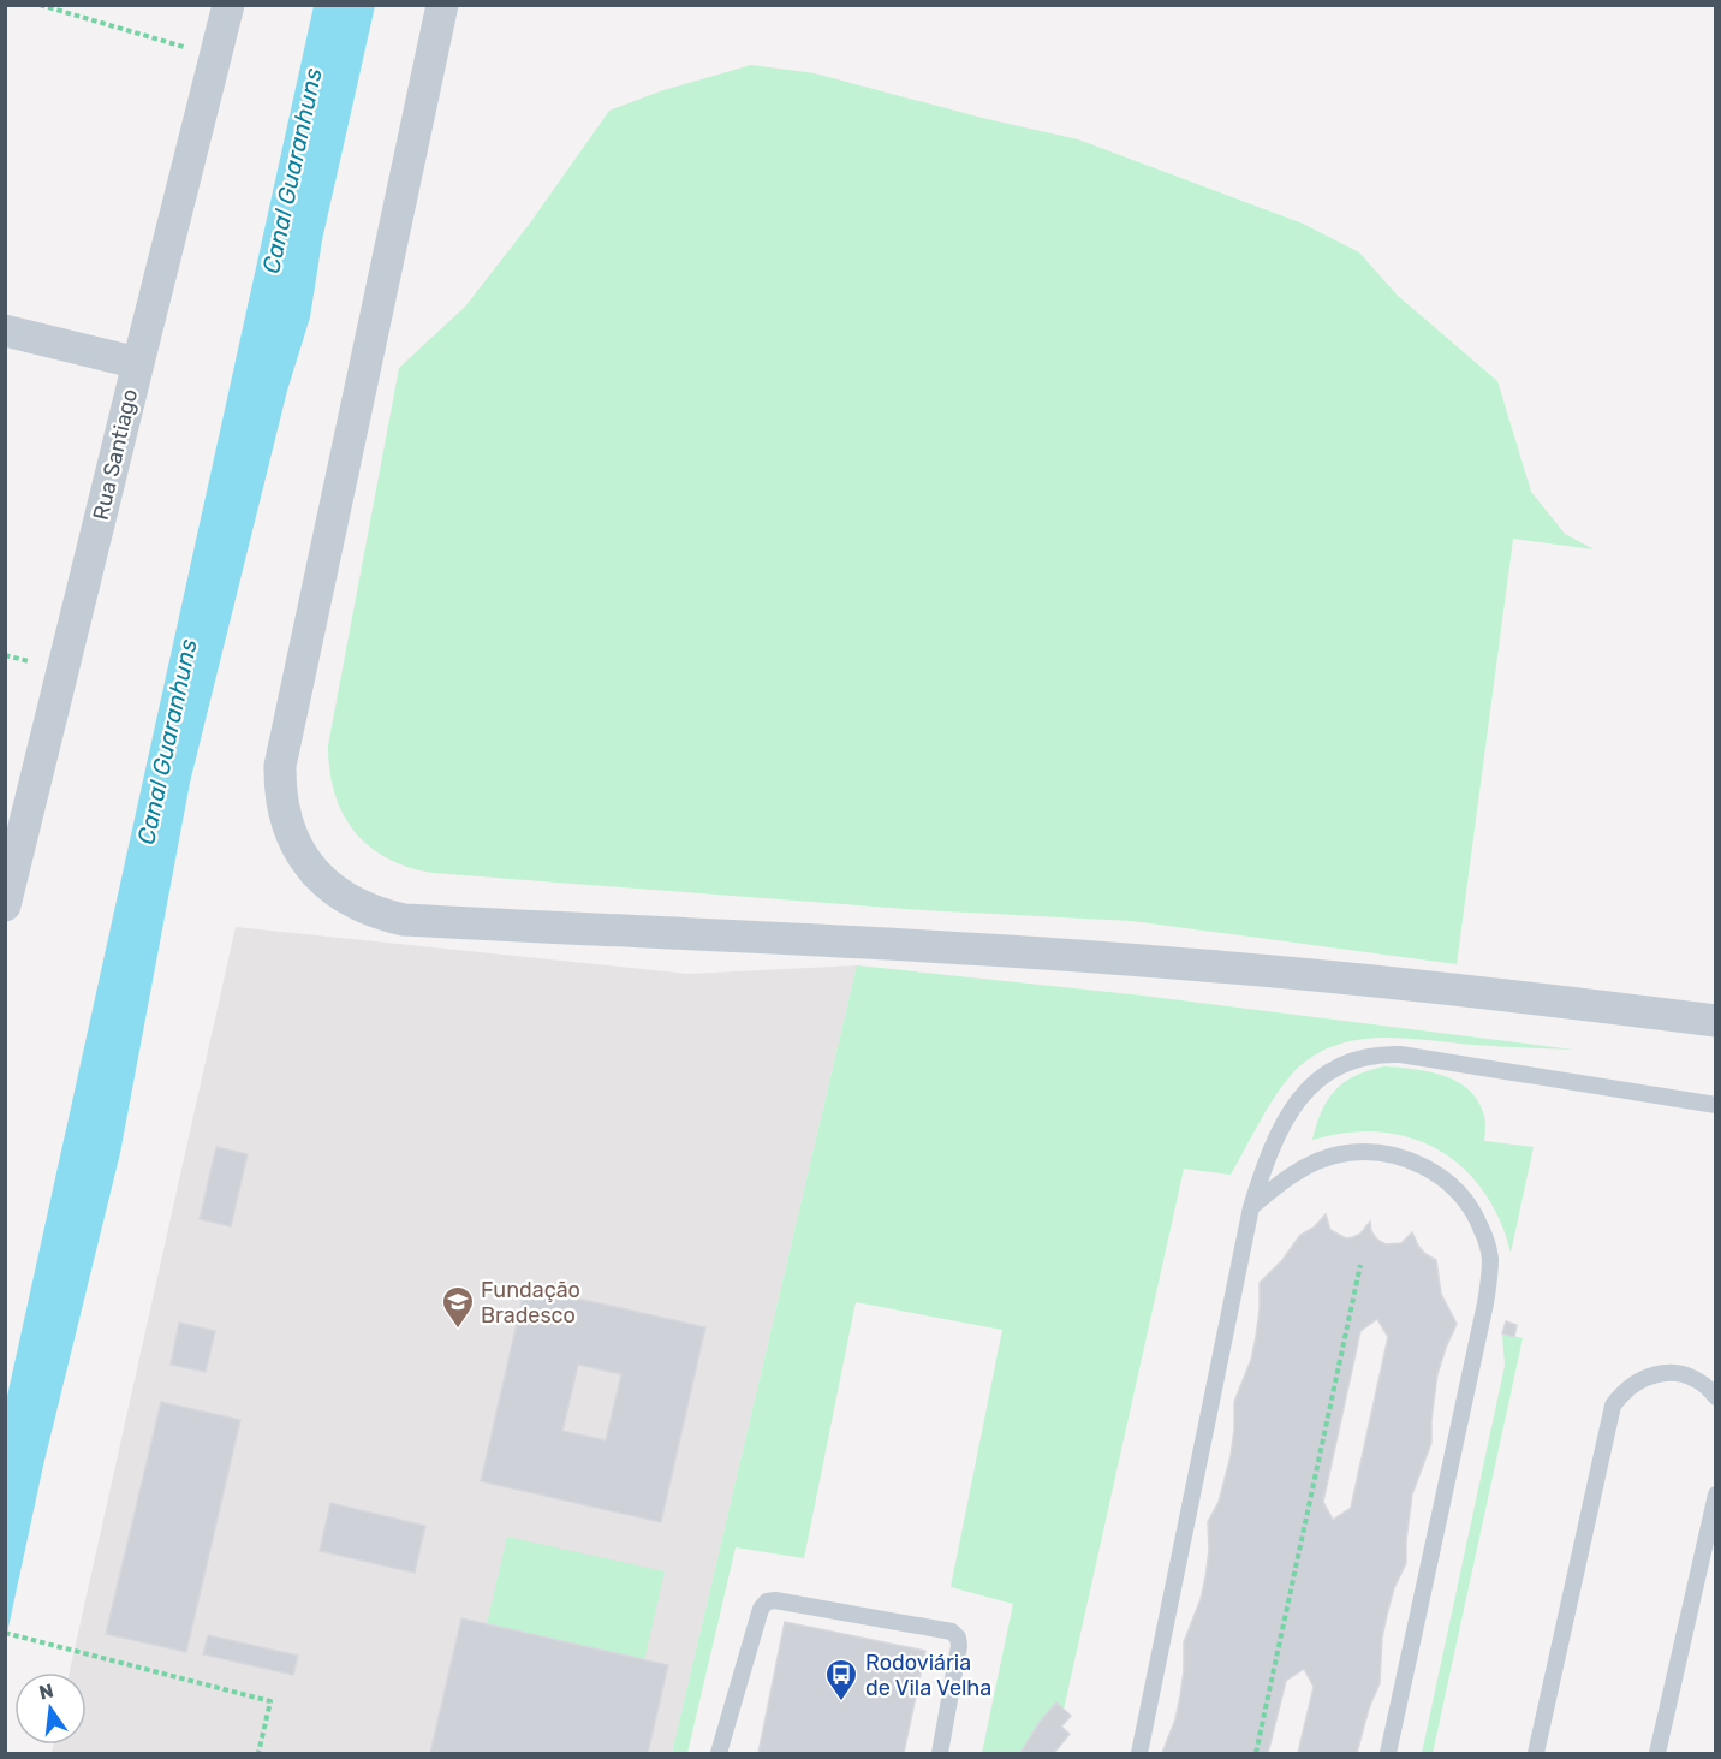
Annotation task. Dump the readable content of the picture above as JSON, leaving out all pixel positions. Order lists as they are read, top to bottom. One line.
{"streets":{"street":["Rua Santiago"]},"water":["Canal Guaranhuns"],"places":{"school or university":["Fundação Bradesco"],"bus stop":["Rodoviária de Vila Velha"]},"north":"top"}
